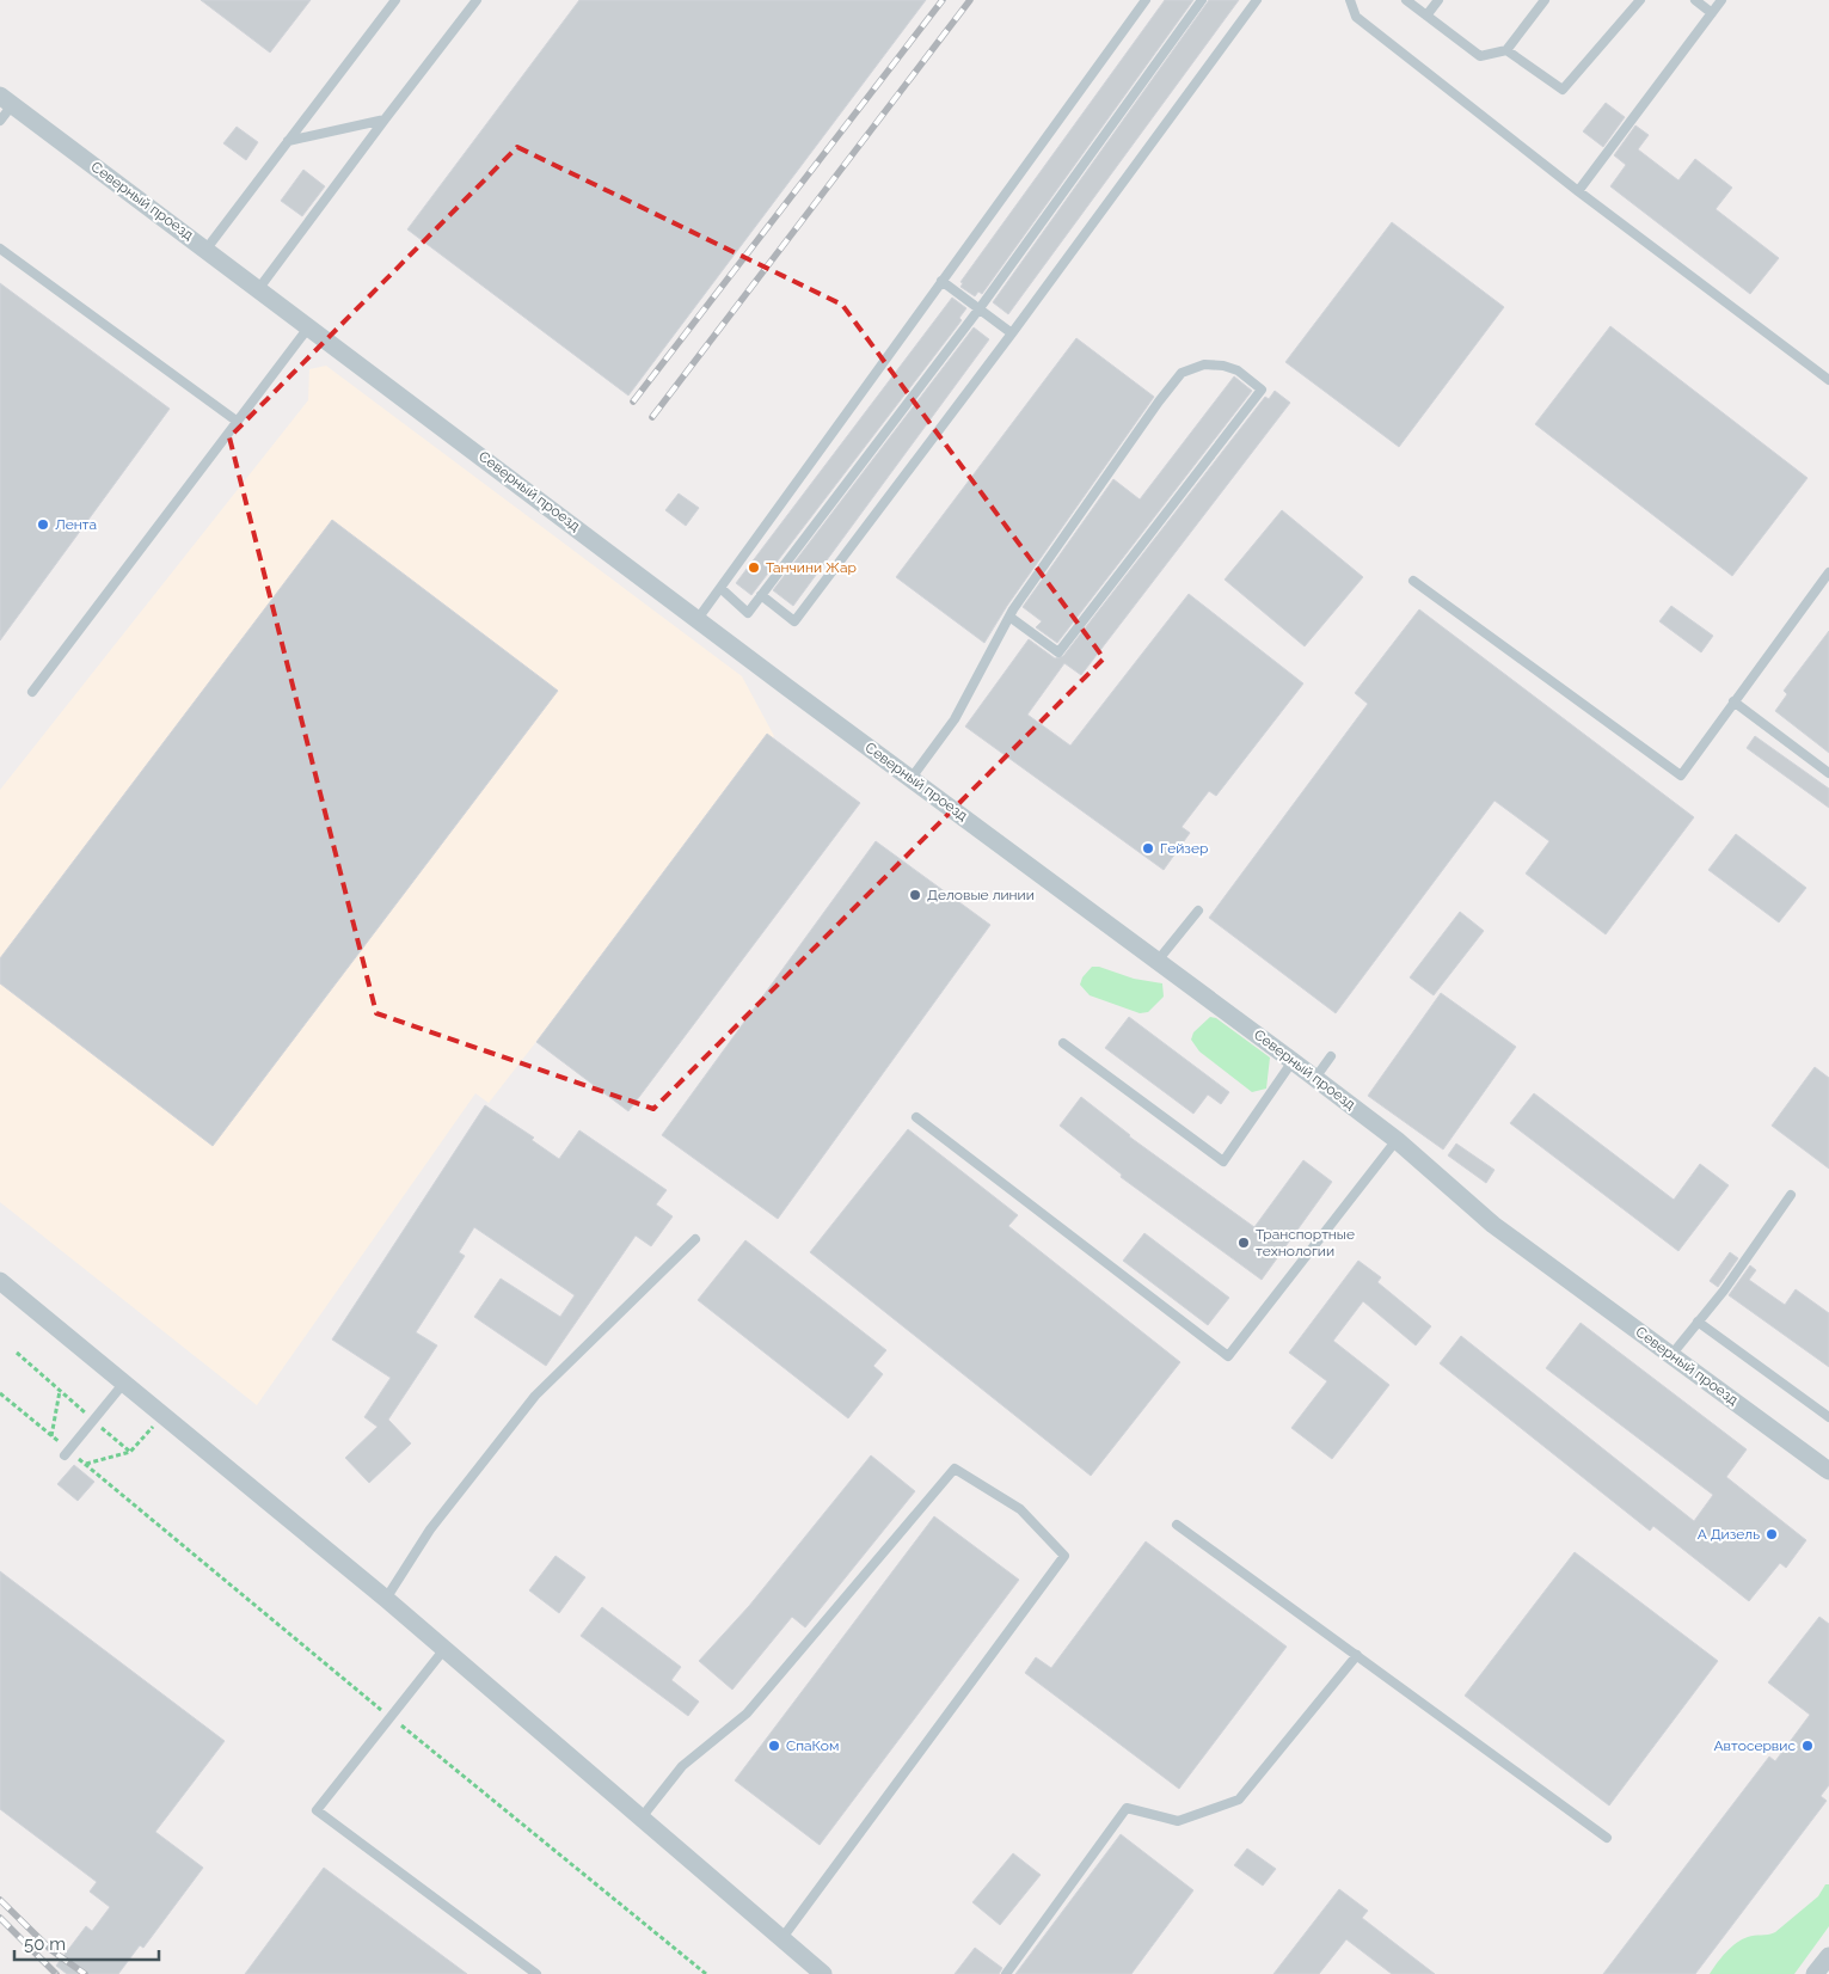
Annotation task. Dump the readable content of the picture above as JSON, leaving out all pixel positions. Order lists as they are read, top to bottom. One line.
{"streets":{"street":["Северный проезд"]},"places":["Лента","Танчини Жар","Гейзер","Деловые линии","Транспортные технологии","А Дизель","СпаКом","Автосервис"],"scale_bar":"50 m"}
